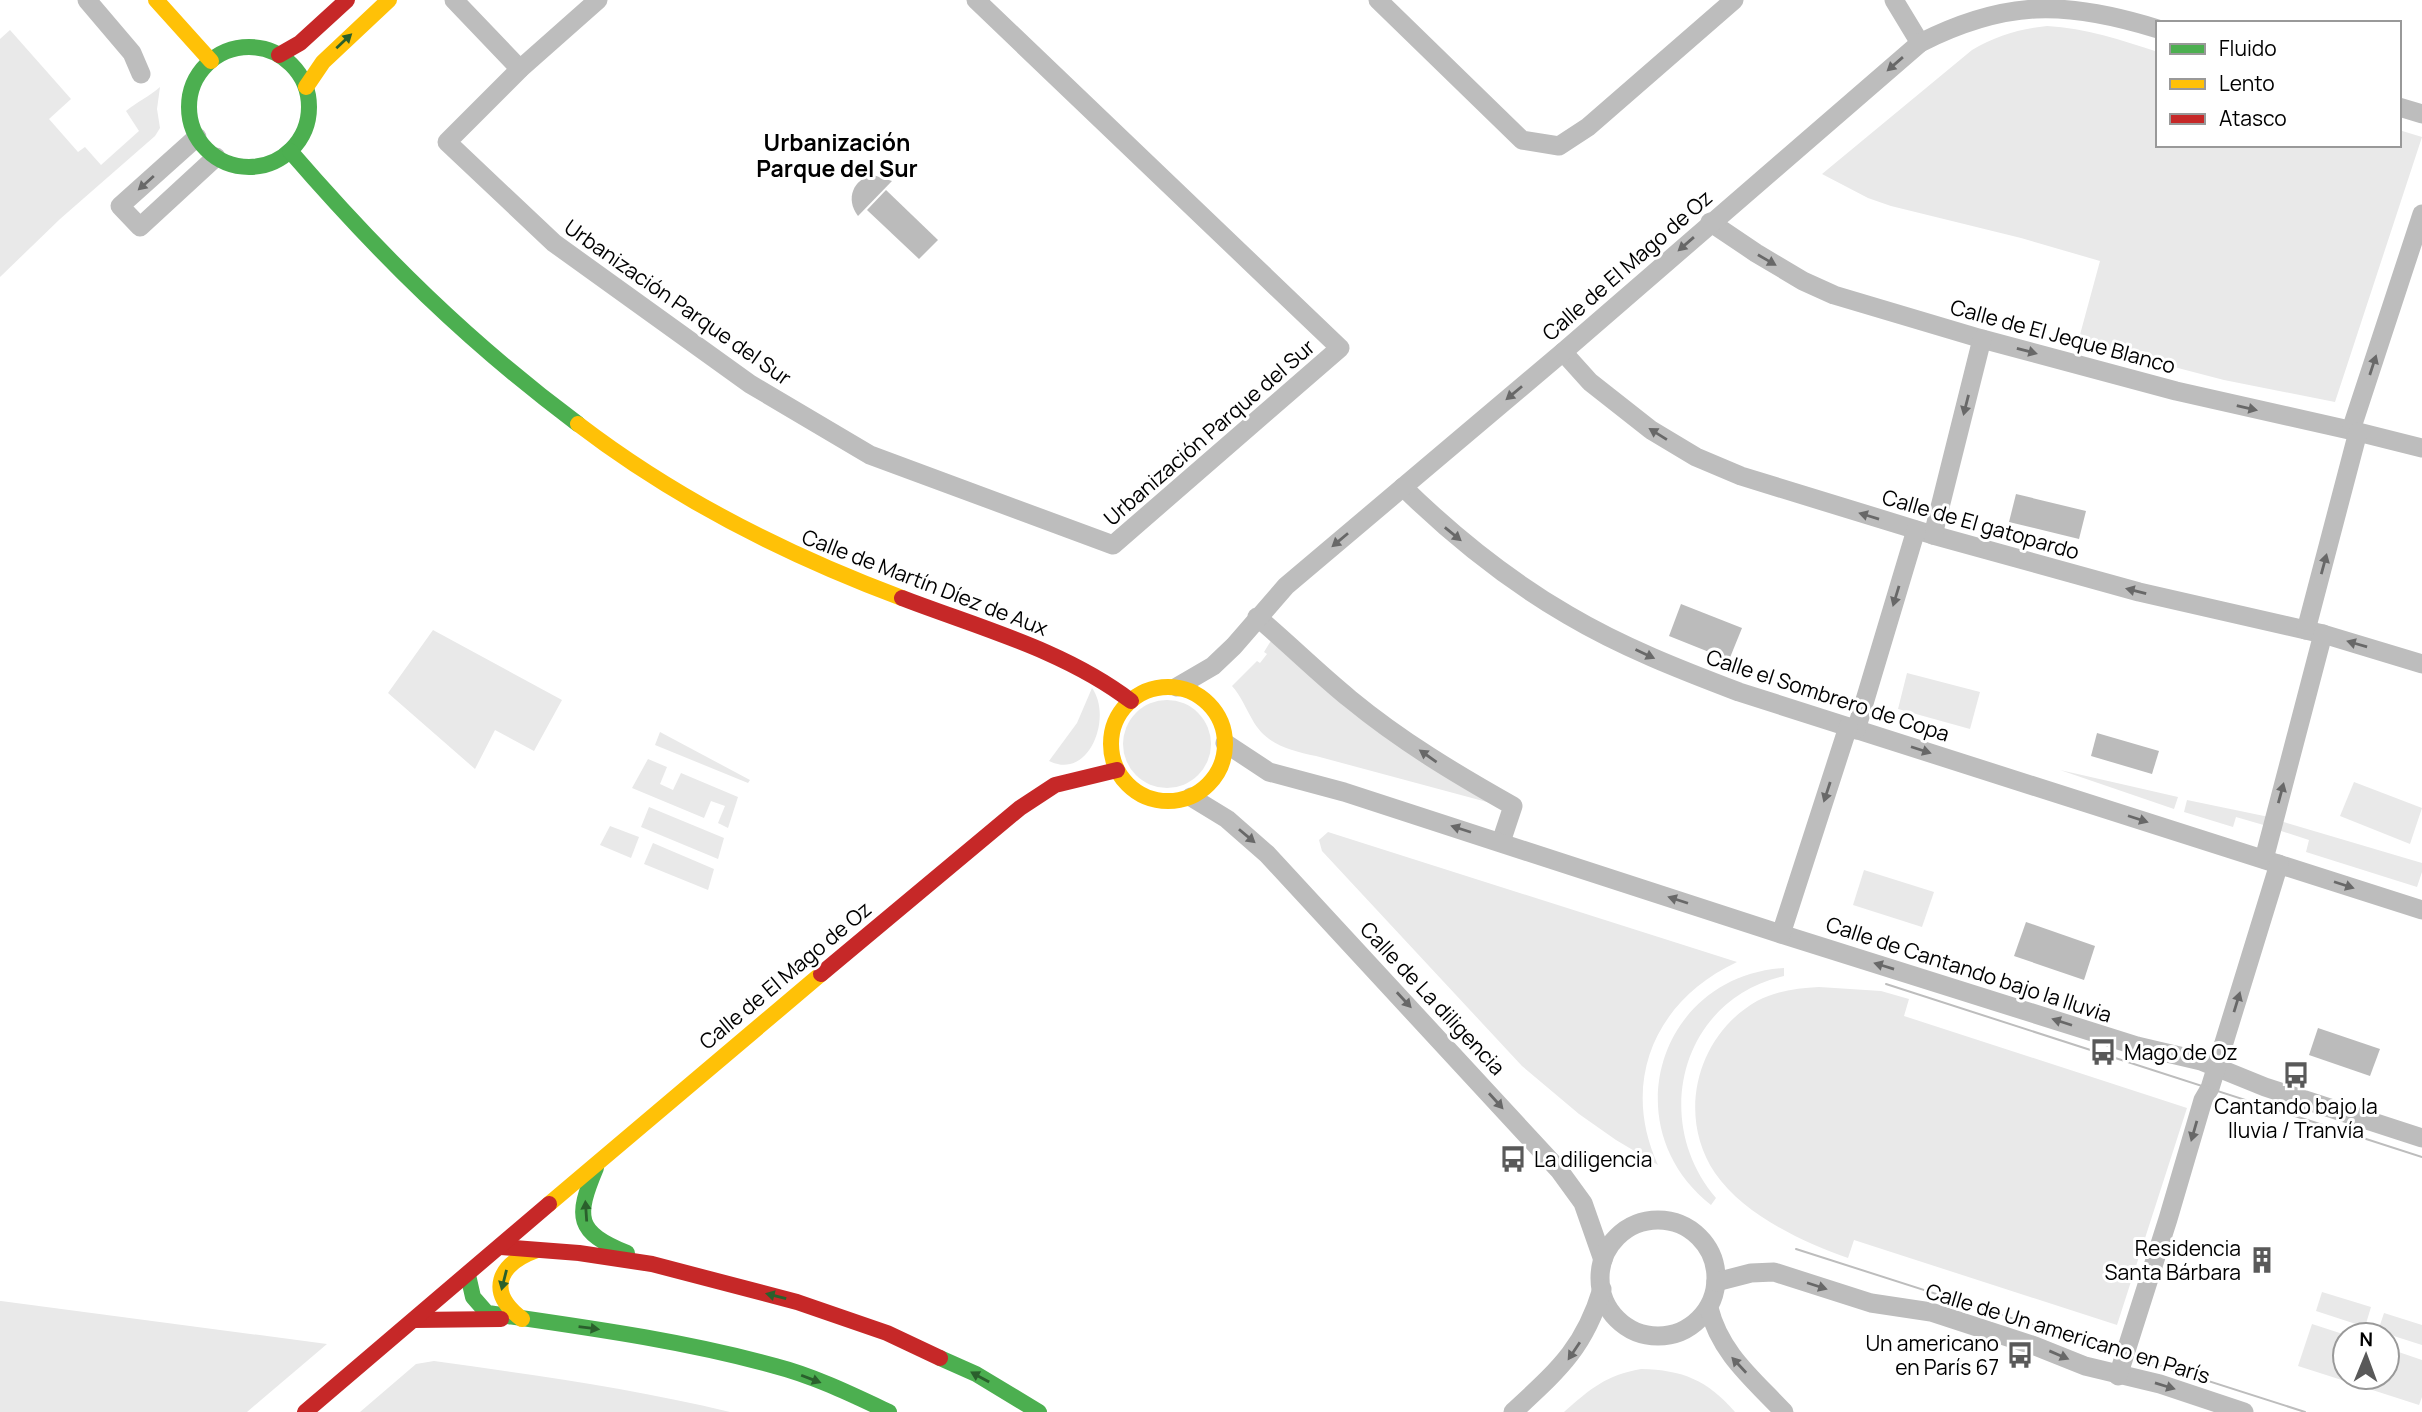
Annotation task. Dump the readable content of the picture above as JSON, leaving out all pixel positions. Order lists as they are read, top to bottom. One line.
{"streets":{"street":["Calle de El Mago de Oz","Urbanización Parque del Sur","Calle de El Jeque Blanco","Calle de El gatopardo","Calle de Martín Díez de Aux","Calle el Sombrero de Copa","Calle de Cantando bajo la lluvia","Calle de La diligencia","Calle de Un americano en París"]},"crossings":[["Calle de El Mago de Oz","Calle de El Jeque Blanco"],["Calle de El Mago de Oz","Calle de El gatopardo"],["Calle de El Mago de Oz","Calle de Martín Díez de Aux"],["Calle de El Mago de Oz","Calle el Sombrero de Copa"],["Calle de El Mago de Oz","Calle de Cantando bajo la lluvia"],["Calle de El Mago de Oz","Calle de La diligencia"],["Calle de Martín Díez de Aux","Calle de Cantando bajo la lluvia"],["Calle de Martín Díez de Aux","Calle de La diligencia"],["Calle de Cantando bajo la lluvia","Calle de La diligencia"],["Calle de La diligencia","Calle de Un americano en París"]],"one_way":["Calle de El Mago de Oz","Calle de El Jeque Blanco","Calle de El gatopardo","Calle el Sombrero de Copa","Calle de Cantando bajo la lluvia","Calle de La diligencia","Calle de Un americano en París"],"districts":["Urbanización Parque del Sur"],"places":{"bus stop":["Mago de Oz","Cantando bajo la lluvia / Tranvía","La diligencia","Un americano en París 67"],"building":["Residencia Santa Bárbara"]},"legend":["Fluido","Lento","Atasco"],"north":"top"}
